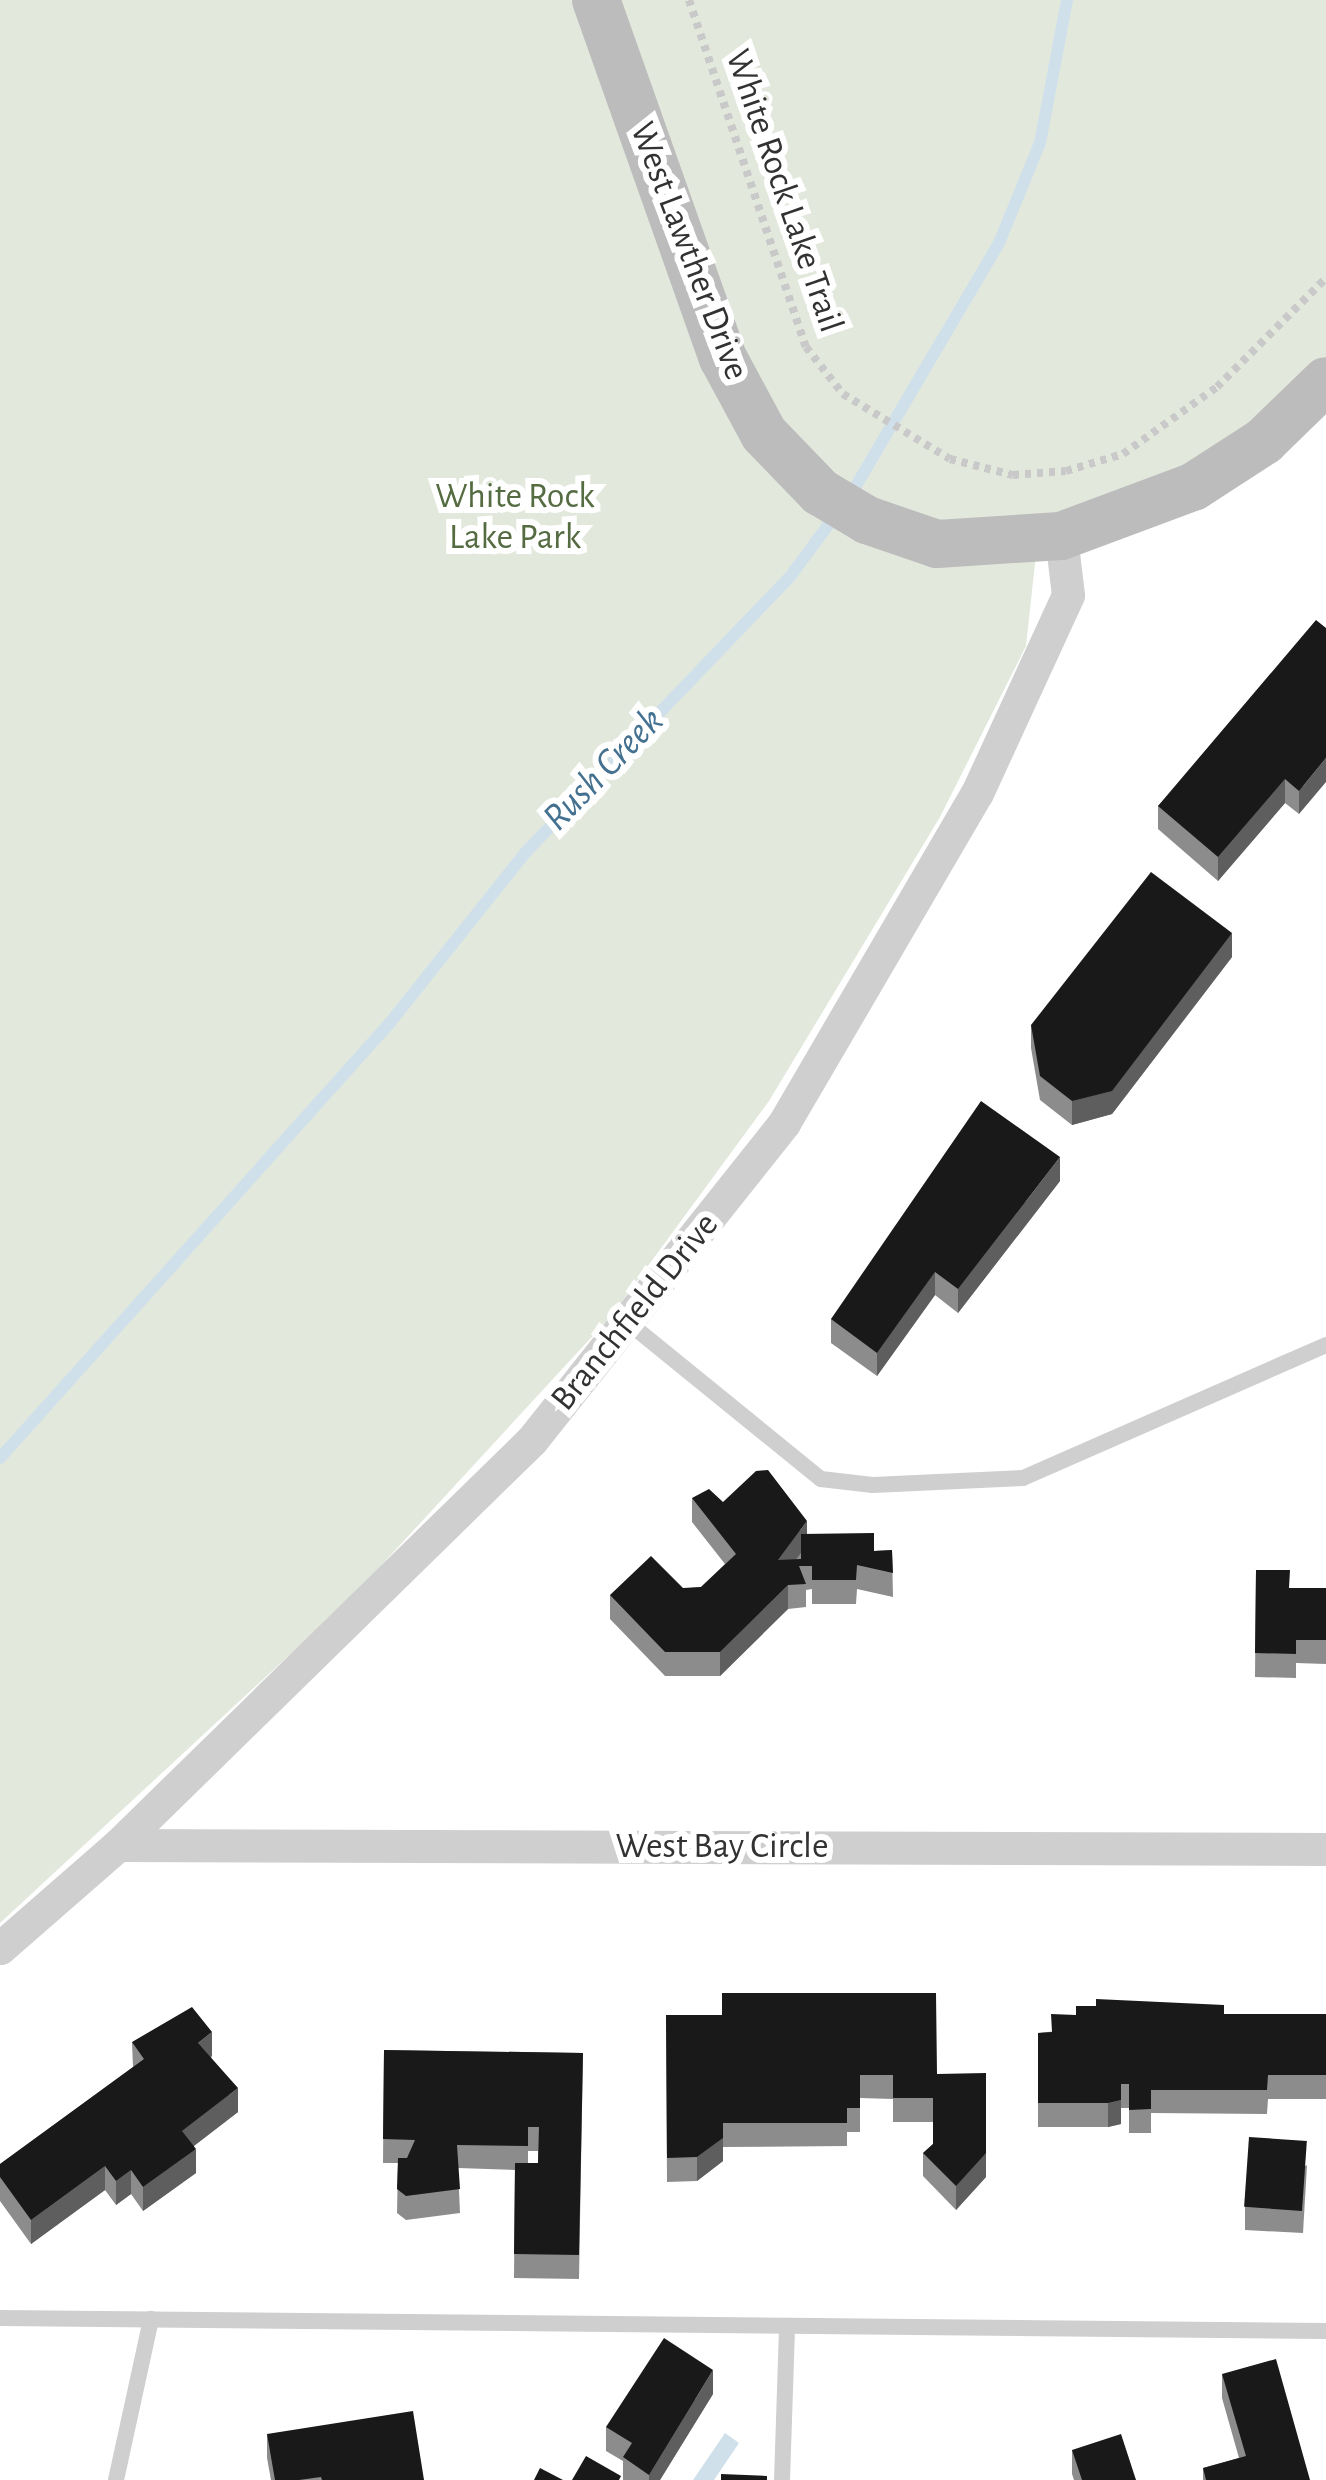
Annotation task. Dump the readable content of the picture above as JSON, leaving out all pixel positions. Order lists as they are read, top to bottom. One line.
{"streets":{"street":["West Lawther Drive","Branchfield Drive","West Bay Circle"],"path":["White Rock Lake Trail"]},"crossings":[["West Lawther Drive","Branchfield Drive"],["Branchfield Drive","West Bay Circle"]],"water":["Rush Creek"],"parks":["White Rock Lake Park"]}
